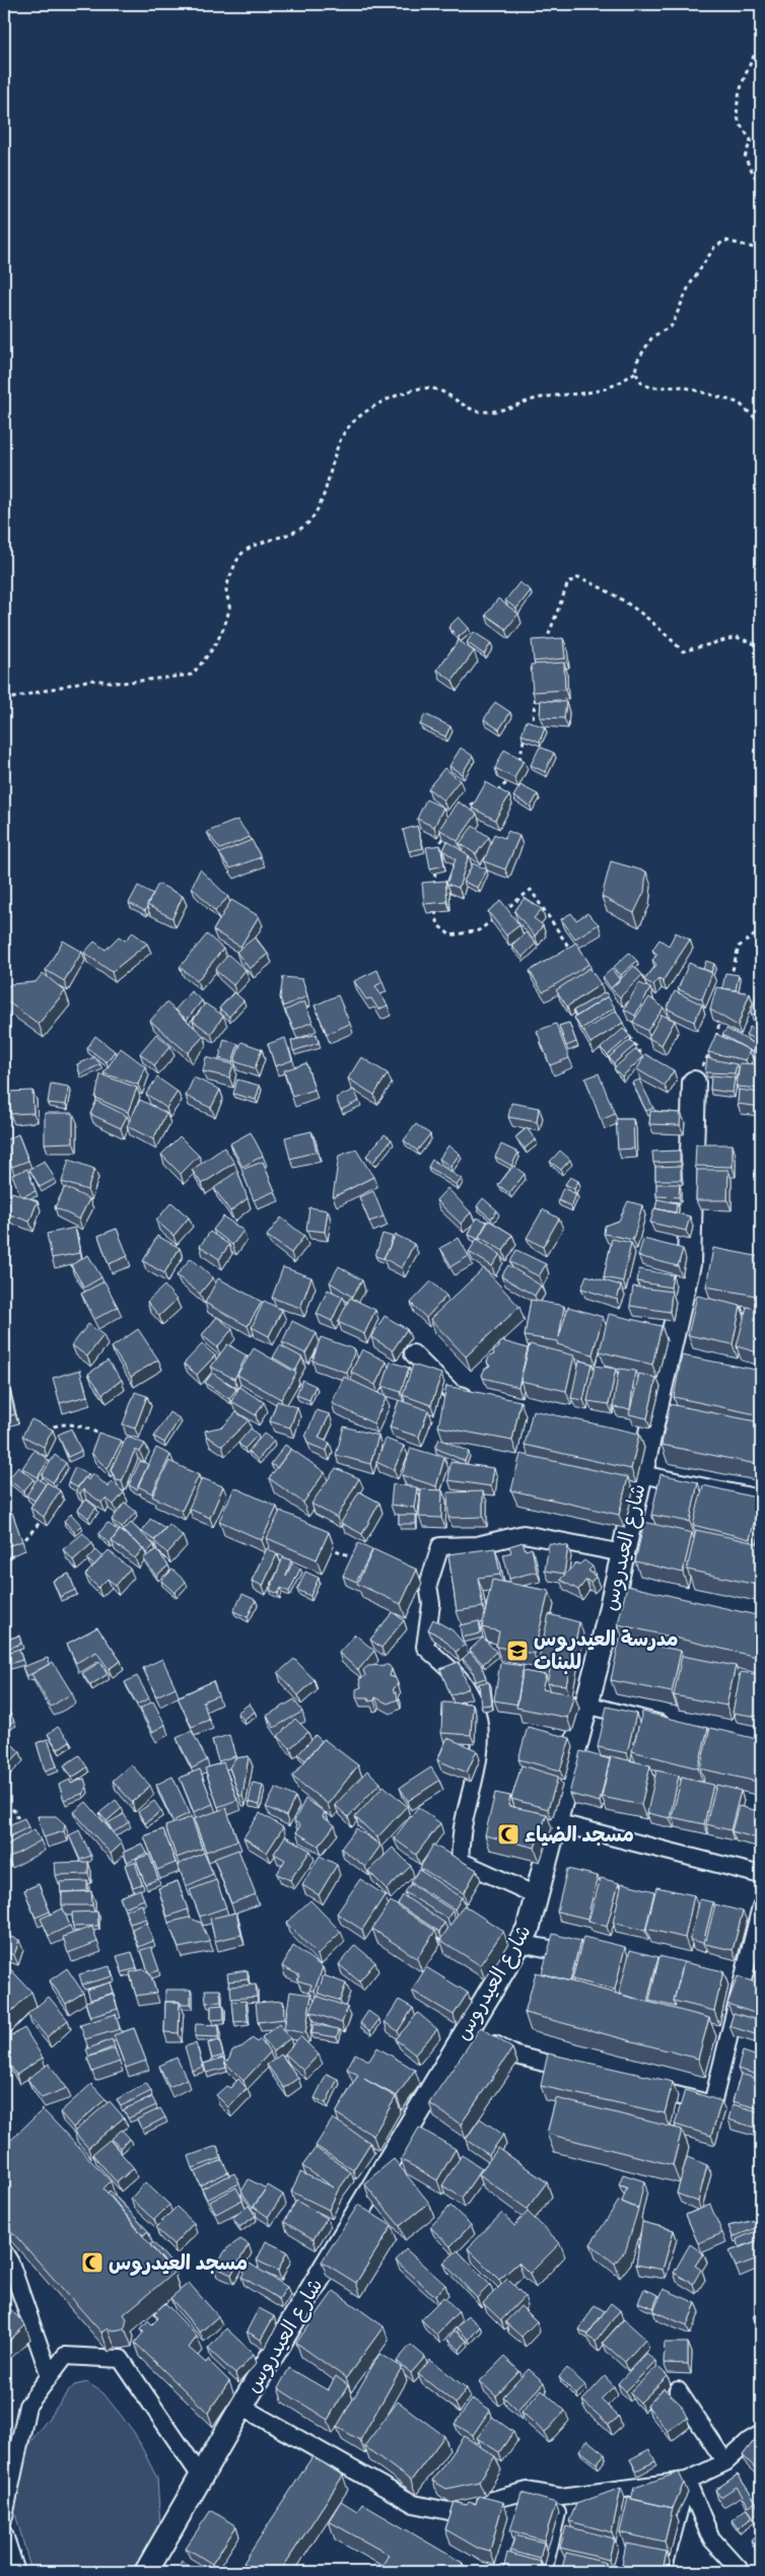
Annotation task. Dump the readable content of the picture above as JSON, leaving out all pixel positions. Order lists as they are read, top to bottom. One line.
{"streets":{"street":["شارع العيدروس"]},"places":{"school or university":["مدرسة العيدروس للبنات"],"mosque":["مسجد الضياء","مسجد العيدروس"]}}
